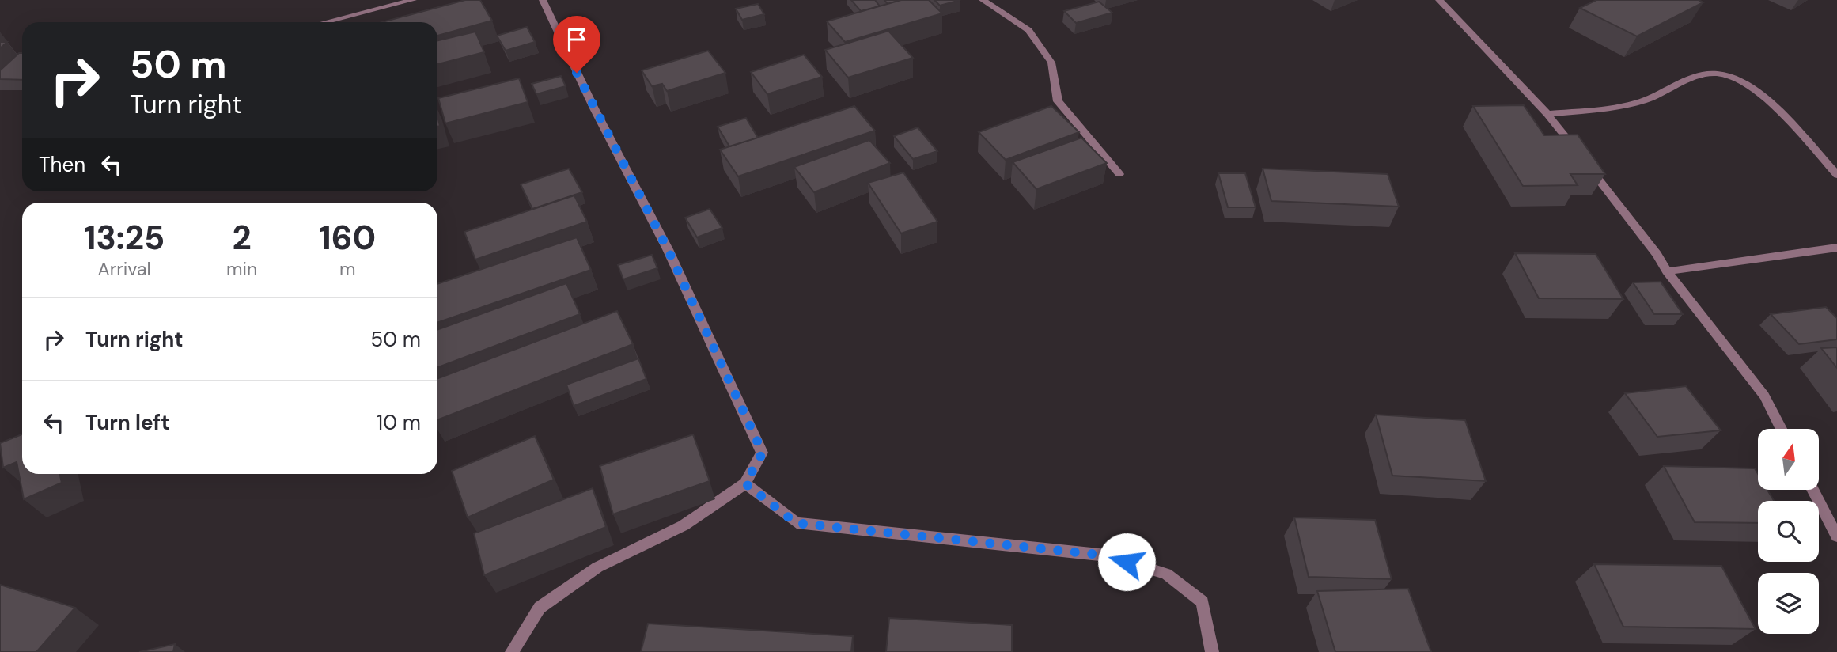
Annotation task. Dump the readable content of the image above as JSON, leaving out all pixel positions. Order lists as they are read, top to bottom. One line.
{"north":"top","page":{"turn":["50 m","Turn right"],"then":"Then","eta":["13:25","Arrival","2","min","160","m"],"list":[{"name":"Turn right","value":"50 m"},{"name":"Turn left","value":"10 m"}]}}
